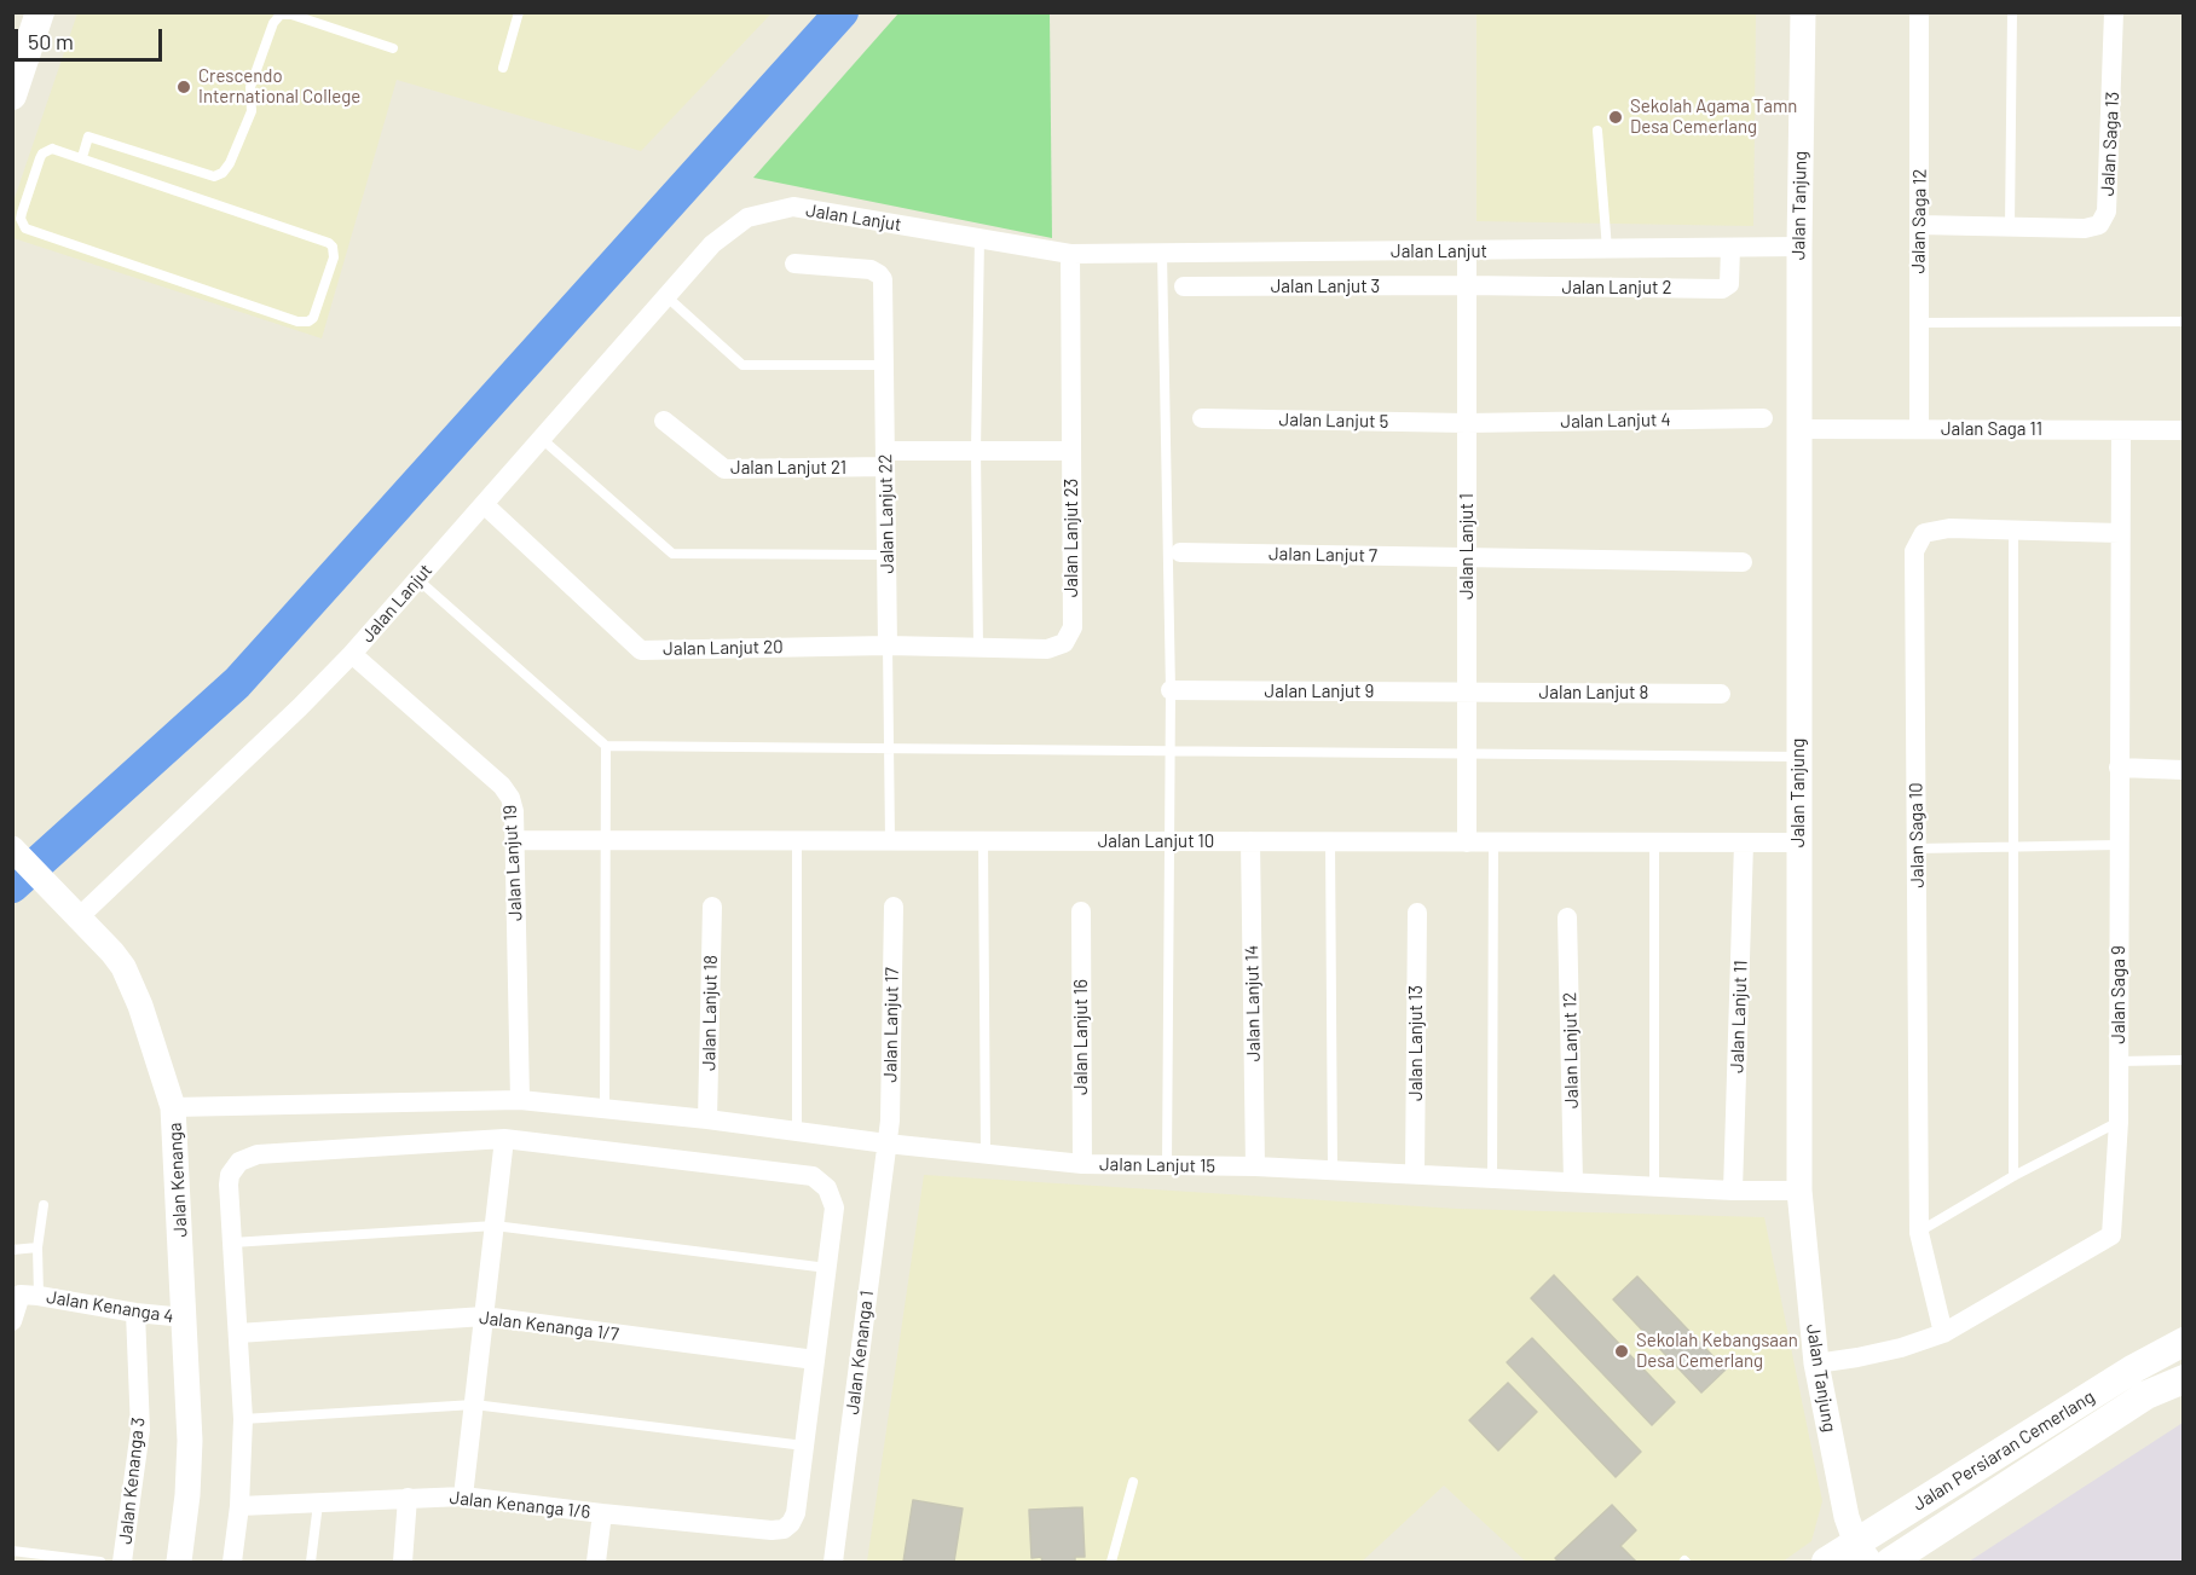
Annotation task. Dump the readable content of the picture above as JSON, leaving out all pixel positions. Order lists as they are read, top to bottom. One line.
{"streets":{"main road":["Jalan Persiaran Cemerlang"],"street":["Jalan Saga 13","Jalan Tanjung","Jalan Lanjut","Jalan Saga 12","Jalan Lanjut 3","Jalan Lanjut 2","Jalan Lanjut 5","Jalan Lanjut 4","Jalan Saga 11","Jalan Lanjut 21","Jalan Lanjut 22","Jalan Lanjut 23","Jalan Lanjut 1","Jalan Lanjut 7","Jalan Lanjut 20","Jalan Lanjut 9","Jalan Lanjut 8","Jalan Saga 10","Jalan Lanjut 10","Jalan Lanjut 19","Jalan Saga 9","Jalan Lanjut 14","Jalan Lanjut 18","Jalan Lanjut 11","Jalan Lanjut 17","Jalan Lanjut 16","Jalan Lanjut 13","Jalan Lanjut 12","Jalan Lanjut 15","Jalan Kenanga","Jalan Kenanga 4","Jalan Kenanga 1/7","Jalan Kenanga 1","Jalan Kenanga 3","Jalan Kenanga 1/6"]},"crossings":[["Jalan Saga 13","Jalan Saga 12"],["Jalan Tanjung","Jalan Lanjut"],["Jalan Tanjung","Jalan Saga 11"],["Jalan Tanjung","Jalan Lanjut 10"],["Jalan Tanjung","Jalan Saga 9"],["Jalan Tanjung","Jalan Lanjut 15"],["Jalan Tanjung","Jalan Persiaran Cemerlang"],["Jalan Lanjut","Jalan Lanjut 2"],["Jalan Lanjut","Jalan Lanjut 23"],["Jalan Lanjut","Jalan Lanjut 1"],["Jalan Lanjut","Jalan Lanjut 20"],["Jalan Lanjut","Jalan Lanjut 19"],["Jalan Lanjut","Jalan Kenanga"],["Jalan Saga 12","Jalan Saga 11"],["Jalan Lanjut 3","Jalan Lanjut 2"],["Jalan Lanjut 3","Jalan Lanjut 1"],["Jalan Lanjut 2","Jalan Lanjut 1"],["Jalan Lanjut 5","Jalan Lanjut 4"],["Jalan Lanjut 5","Jalan Lanjut 1"],["Jalan Lanjut 4","Jalan Lanjut 1"],["Jalan Saga 11","Jalan Saga 9"],["Jalan Lanjut 21","Jalan Lanjut 22"],["Jalan Lanjut 21","Jalan Lanjut 23"],["Jalan Lanjut 22","Jalan Lanjut 23"],["Jalan Lanjut 22","Jalan Lanjut 20"],["Jalan Lanjut 22","Jalan Lanjut 10"],["Jalan Lanjut 23","Jalan Lanjut 20"],["Jalan Lanjut 1","Jalan Lanjut 7"],["Jalan Lanjut 1","Jalan Lanjut 9"],["Jalan Lanjut 1","Jalan Lanjut 8"],["Jalan Lanjut 1","Jalan Lanjut 10"],["Jalan Lanjut 9","Jalan Lanjut 8"],["Jalan Saga 10","Jalan Saga 9"],["Jalan Lanjut 10","Jalan Lanjut 19"],["Jalan Lanjut 10","Jalan Lanjut 14"],["Jalan Lanjut 10","Jalan Lanjut 11"],["Jalan Lanjut 19","Jalan Lanjut 15"],["Jalan Lanjut 14","Jalan Lanjut 15"],["Jalan Lanjut 18","Jalan Lanjut 15"],["Jalan Lanjut 11","Jalan Lanjut 15"],["Jalan Lanjut 17","Jalan Lanjut 15"],["Jalan Lanjut 17","Jalan Kenanga 1"],["Jalan Lanjut 16","Jalan Lanjut 15"],["Jalan Lanjut 13","Jalan Lanjut 15"],["Jalan Lanjut 12","Jalan Lanjut 15"],["Jalan Lanjut 15","Jalan Kenanga"],["Jalan Lanjut 15","Jalan Kenanga 1"],["Jalan Kenanga","Jalan Kenanga 4"],["Jalan Kenanga 4","Jalan Kenanga 3"]],"places":["Crescendo International College","Sekolah Agama Tamn Desa Cemerlang","Sekolah Kebangsaan Desa Cemerlang"],"scale_bar":"50 m"}
